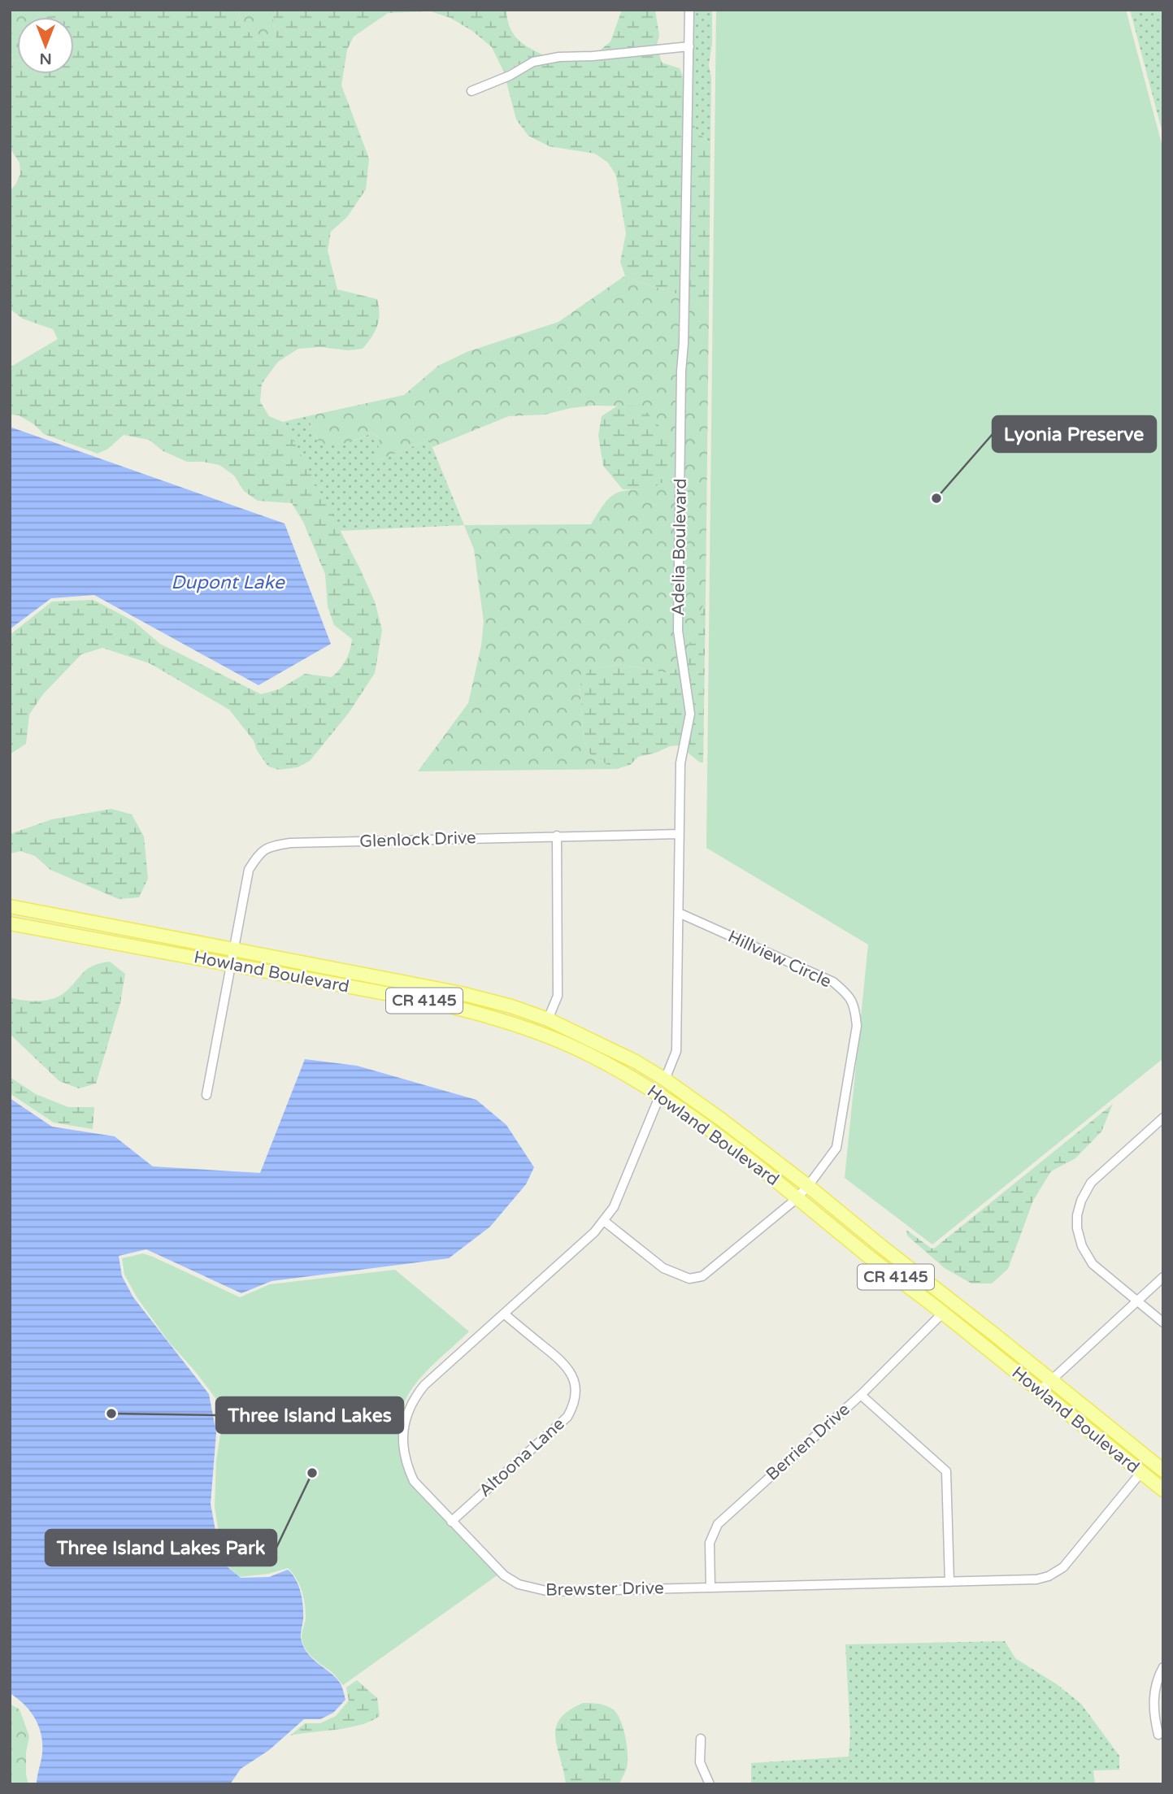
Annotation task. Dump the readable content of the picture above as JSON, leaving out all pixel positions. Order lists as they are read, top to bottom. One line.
{"streets":{"main road":["Howland Boulevard","CR 4145"],"street":["Adelia Boulevard","Glenlock Drive","Hillview Circle","Berrien Drive","Altoona Lane","Brewster Drive"]},"crossings":[["Adelia Boulevard","Glenlock Drive"],["Adelia Boulevard","Hillview Circle"],["Adelia Boulevard","Howland Boulevard"],["Glenlock Drive","Howland Boulevard"],["Hillview Circle","Howland Boulevard"],["Howland Boulevard","Berrien Drive"],["Howland Boulevard","Brewster Drive"],["Berrien Drive","Brewster Drive"],["Altoona Lane","Brewster Drive"]],"water":["Dupont Lake"],"places":["Lyonia Preserve","Three Island Lakes","Three Island Lakes Park"],"north":"bottom"}
